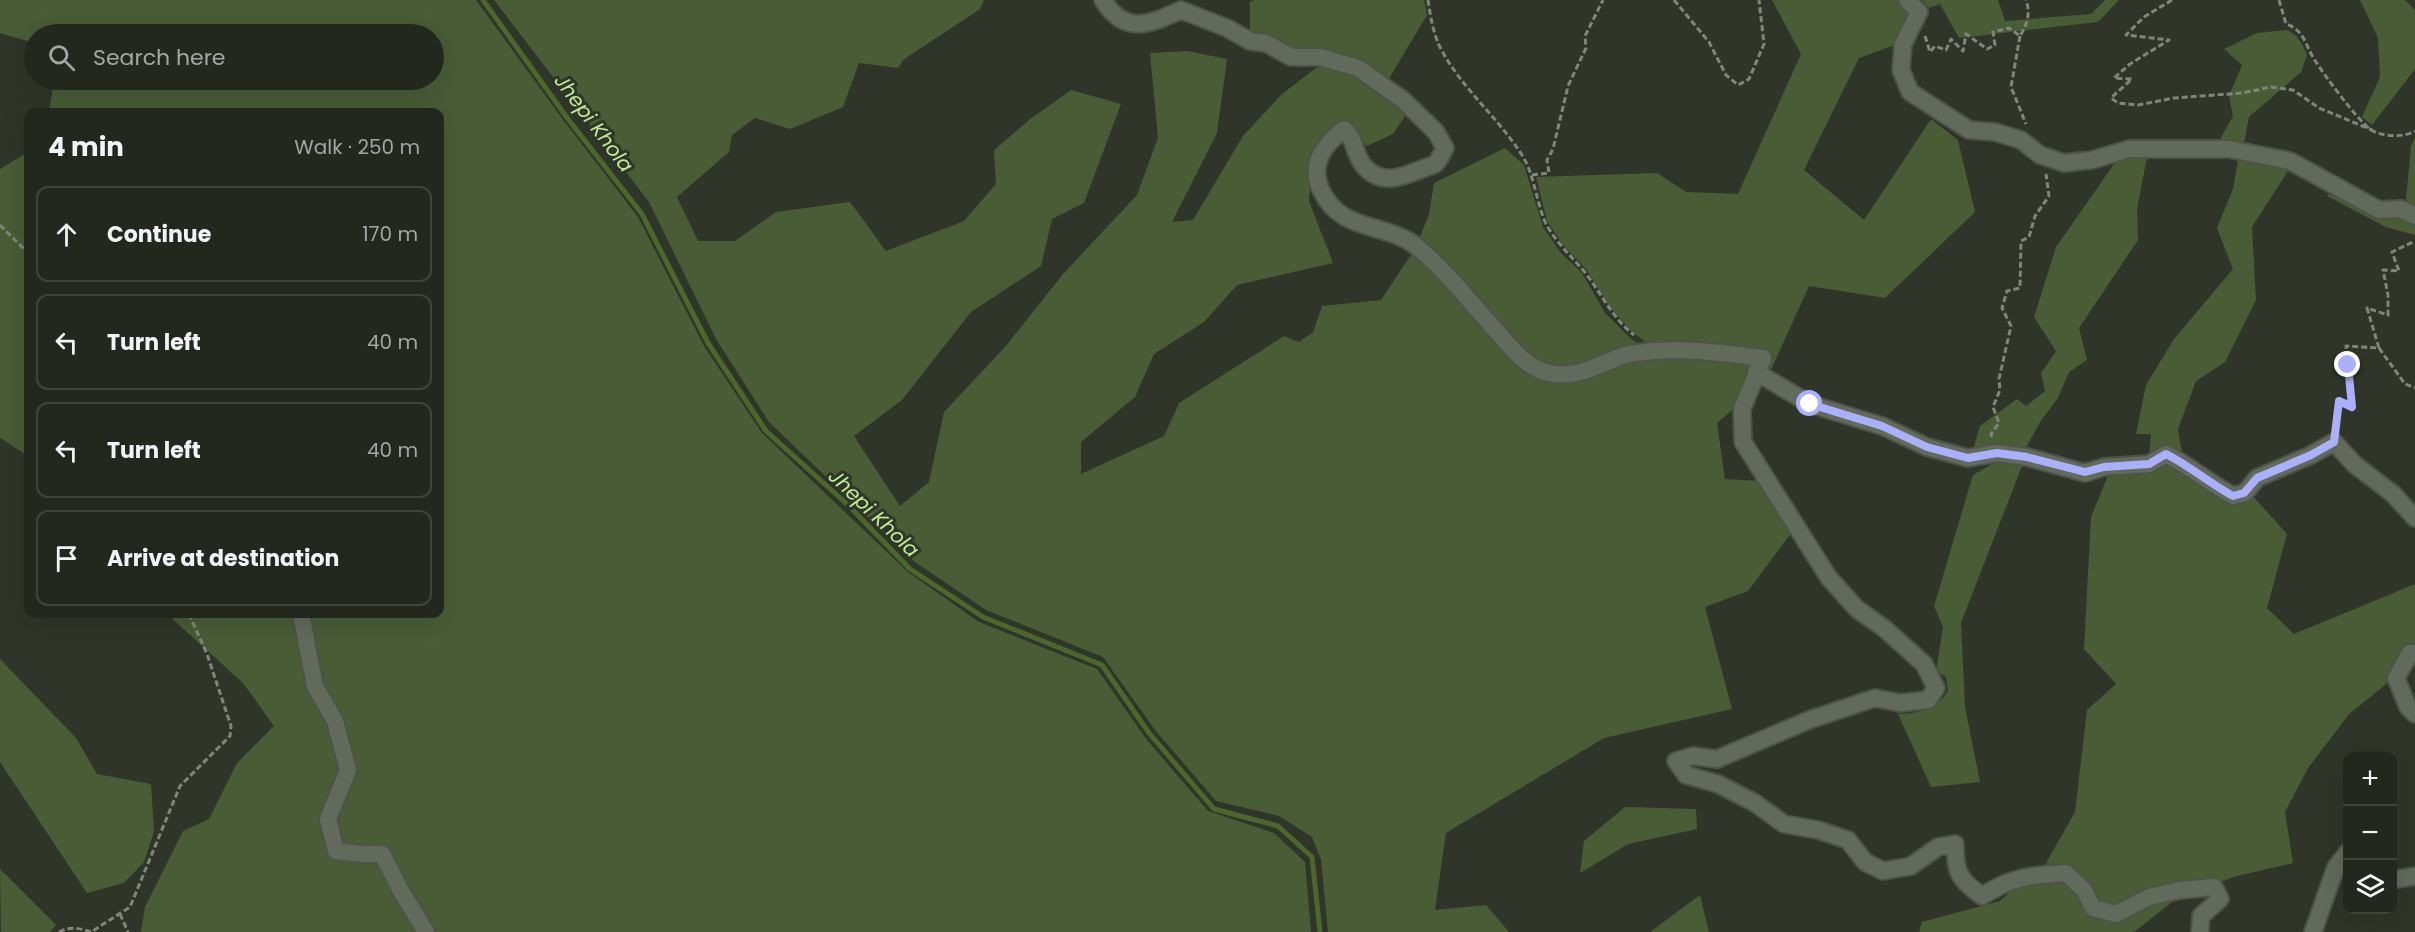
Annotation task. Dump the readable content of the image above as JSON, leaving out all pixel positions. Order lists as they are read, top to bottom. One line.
{"water":["Jhepi Khola"],"page":{"search":"Search here","heading":["4 min","Walk · 250 m"],"list":[["Continue","170 m"],["Turn left","40 m"],["Turn left","40 m"],"Arrive at destination"],"map_buttons":["+","−"]}}
